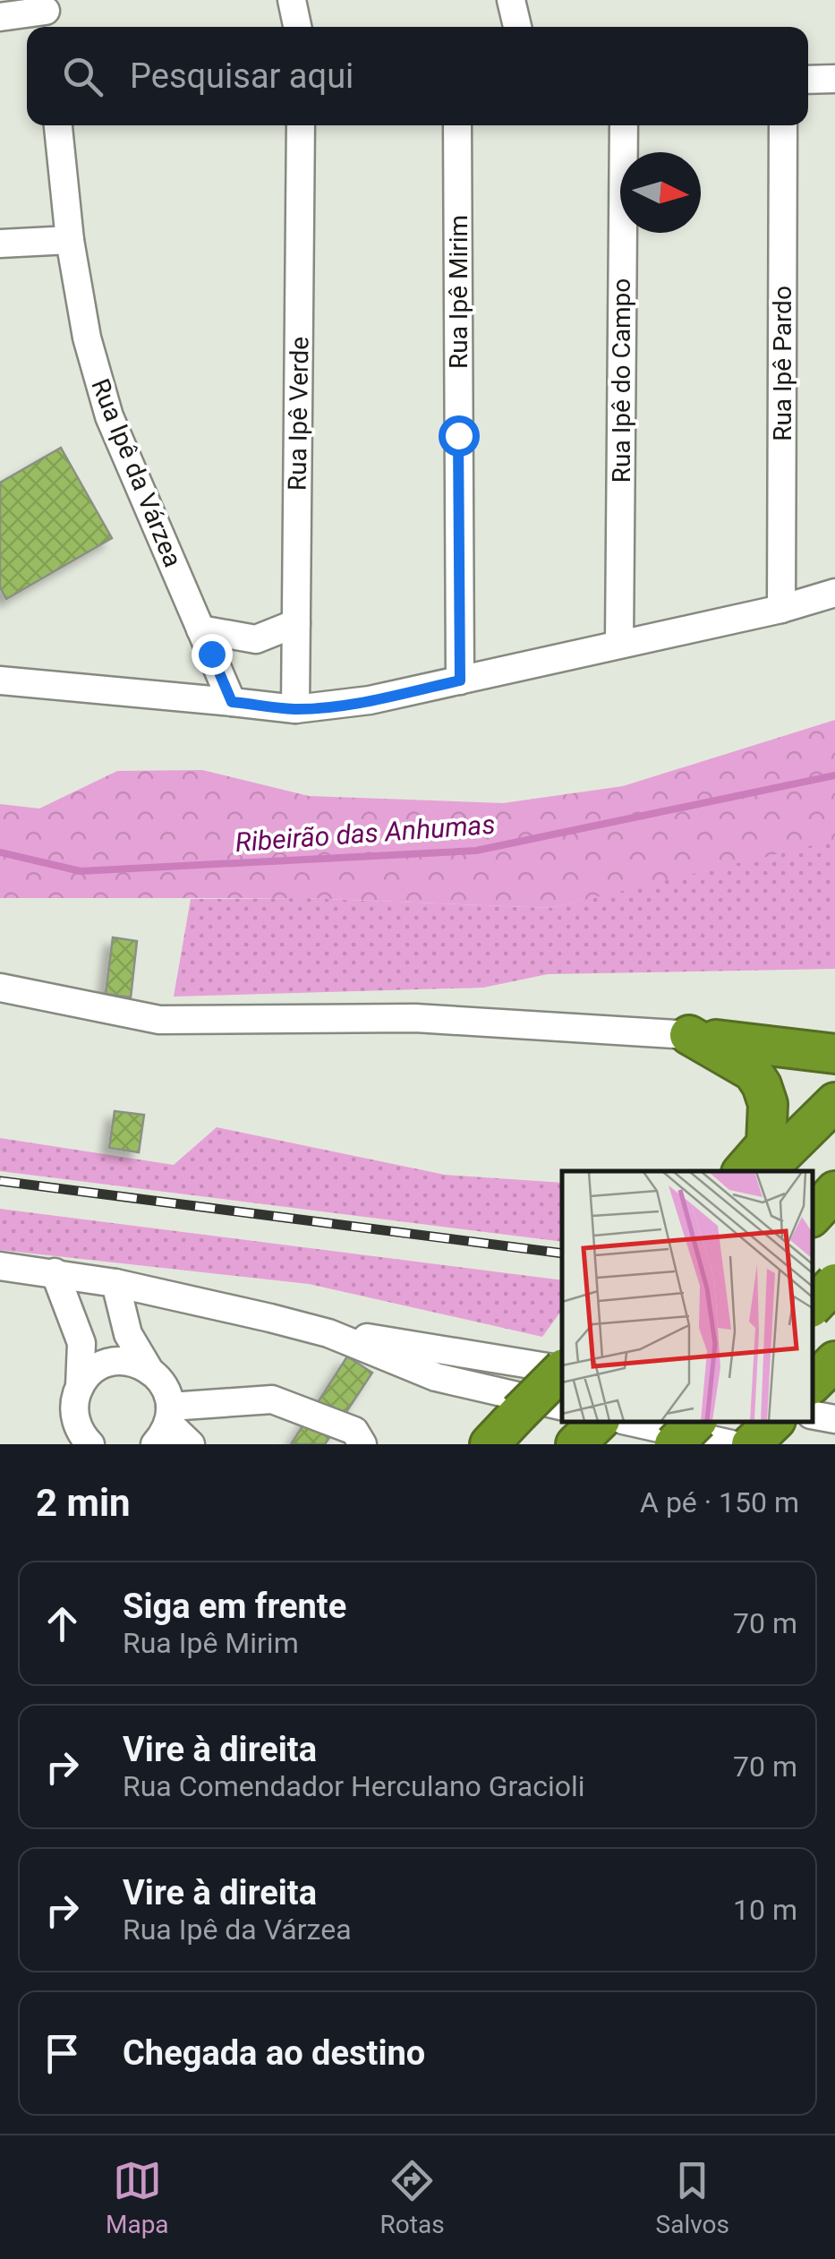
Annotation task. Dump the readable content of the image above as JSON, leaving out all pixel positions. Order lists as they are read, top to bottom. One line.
{"streets":{"street":["Rua Ipê Mirim","Rua Ipê Pardo","Rua Ipê do Campo","Rua Ipê Verde","Rua Ipê da Várzea"]},"water":["Ribeirão das Anhumas"],"north":"right","page":{"search":"Pesquisar aqui","heading":["2 min","A pé · 150 m"],"list":[["Siga em frente","Rua Ipê Mirim","70 m"],["Vire à direita","Rua Comendador Herculano Gracioli","70 m"],["Vire à direita","Rua Ipê da Várzea","10 m"],"Chegada ao destino"],"nav":["Mapa","Rotas","Salvos"]}}
